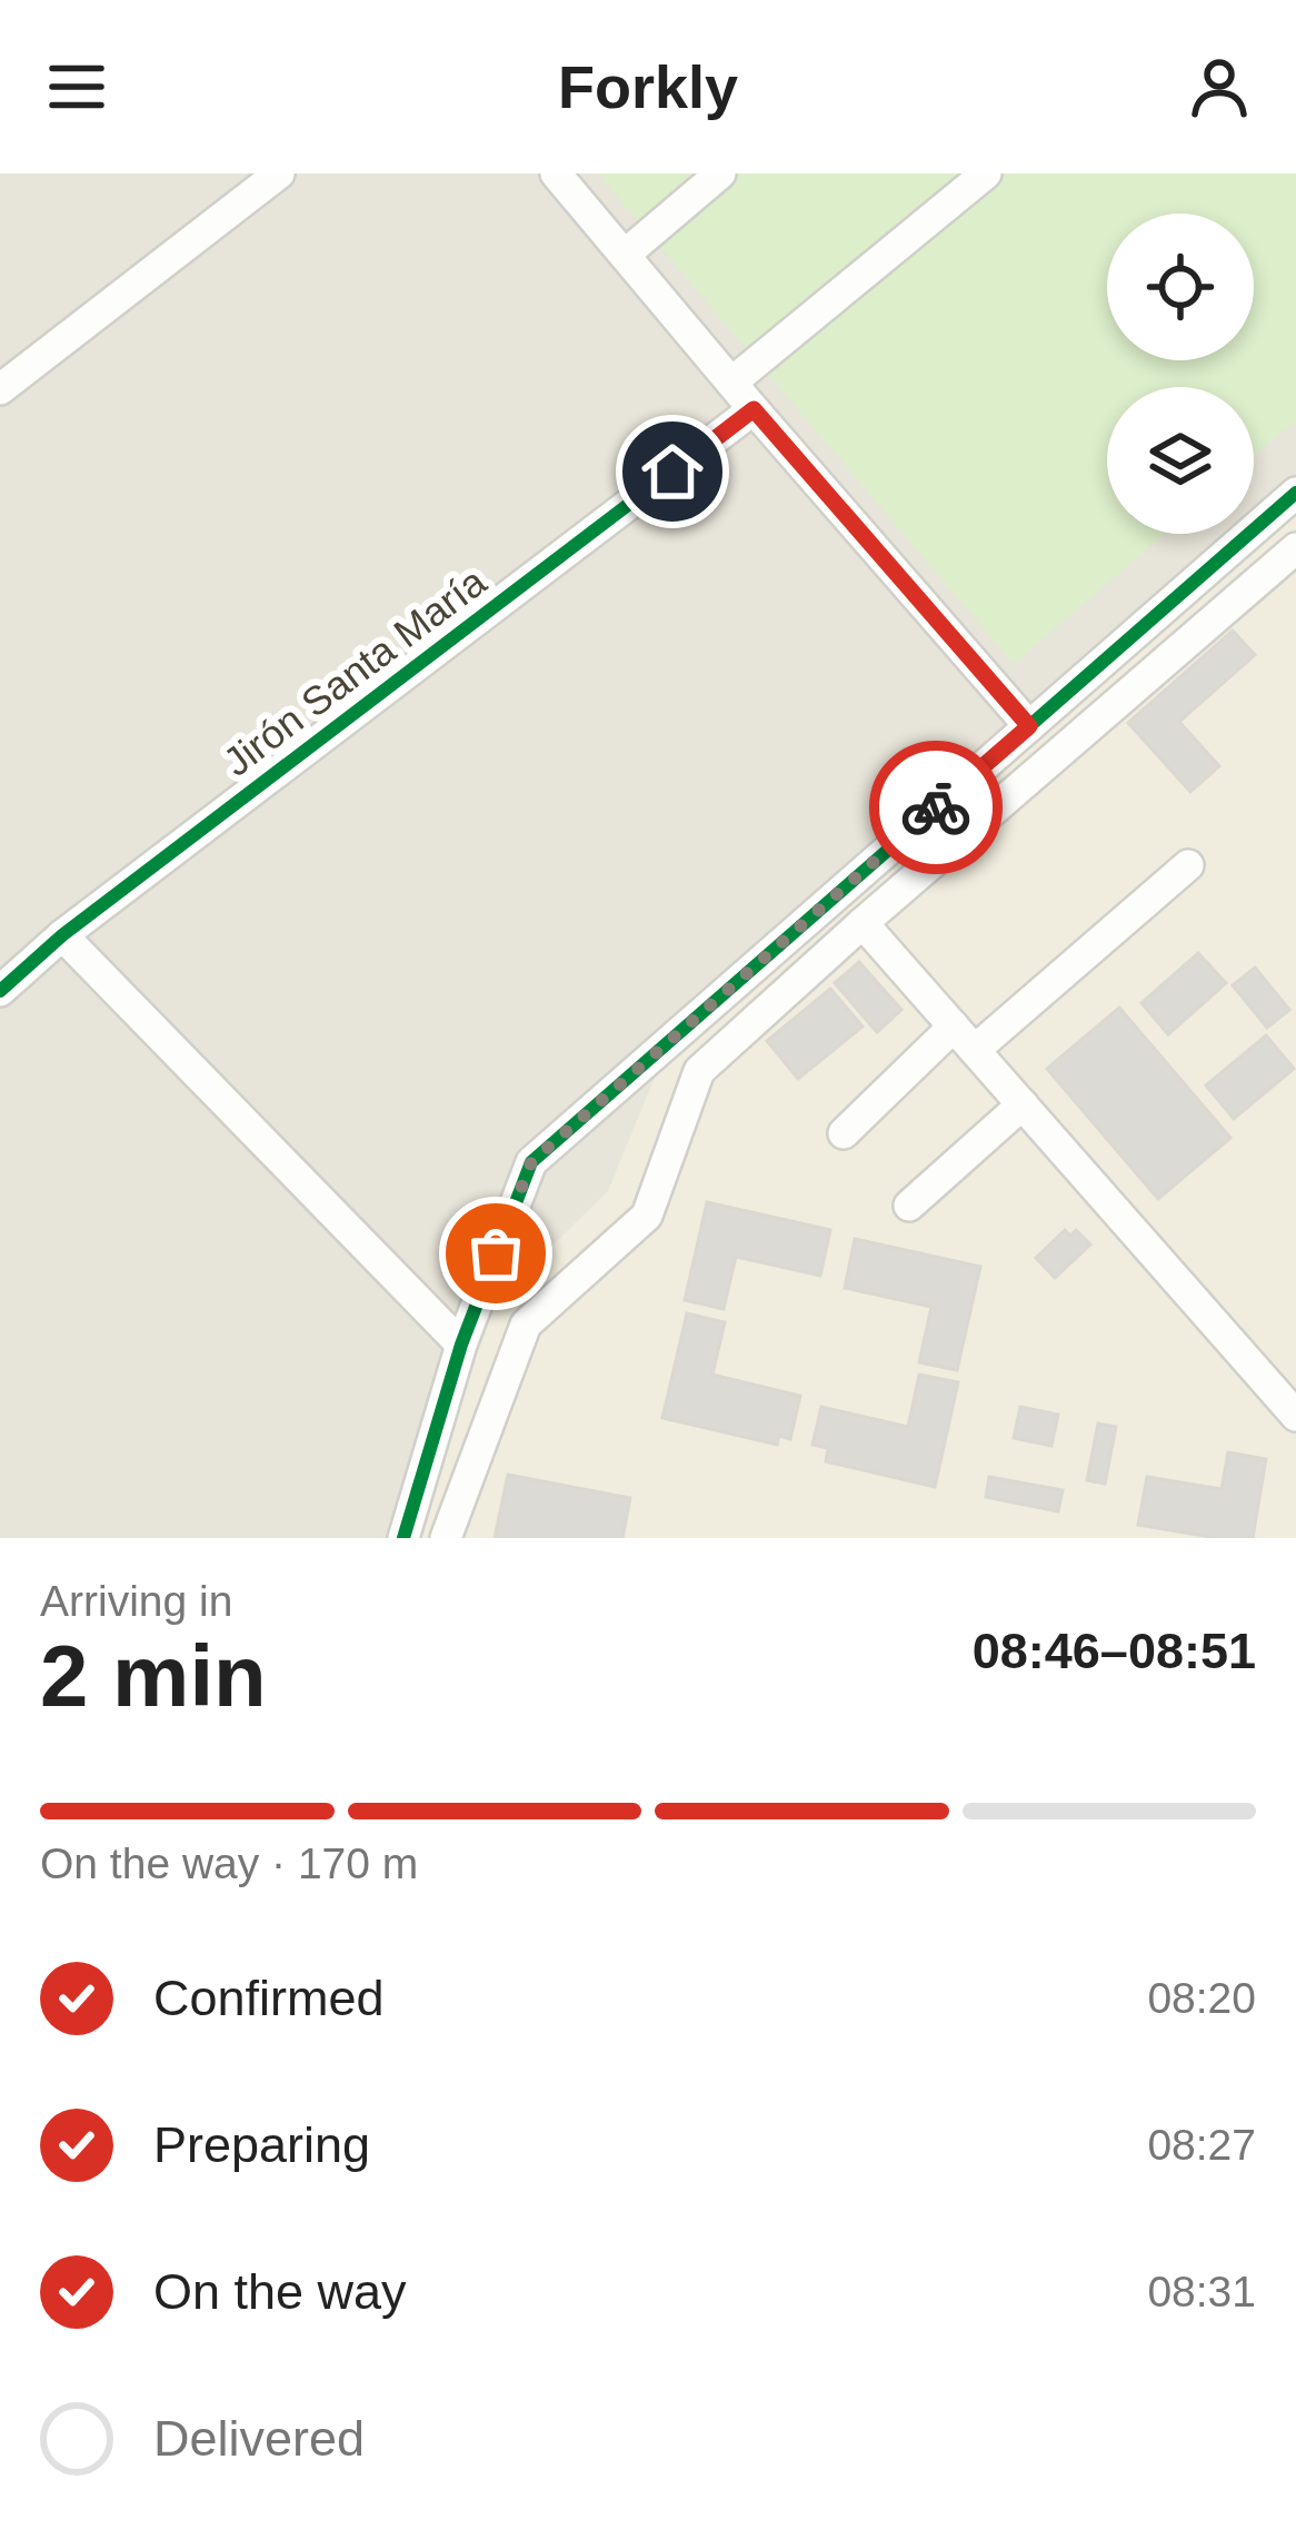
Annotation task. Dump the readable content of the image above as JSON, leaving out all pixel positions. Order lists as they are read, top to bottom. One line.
{"streets":{"street":["Jirón Santa María"]},"page":{"header":"Forkly","heading":["2 min","Arriving in","08:46–08:51"],"bar":"On the way · 170 m","list":[["Confirmed","08:20"],["Preparing","08:27"],["On the way","08:31"],"Delivered"]}}
